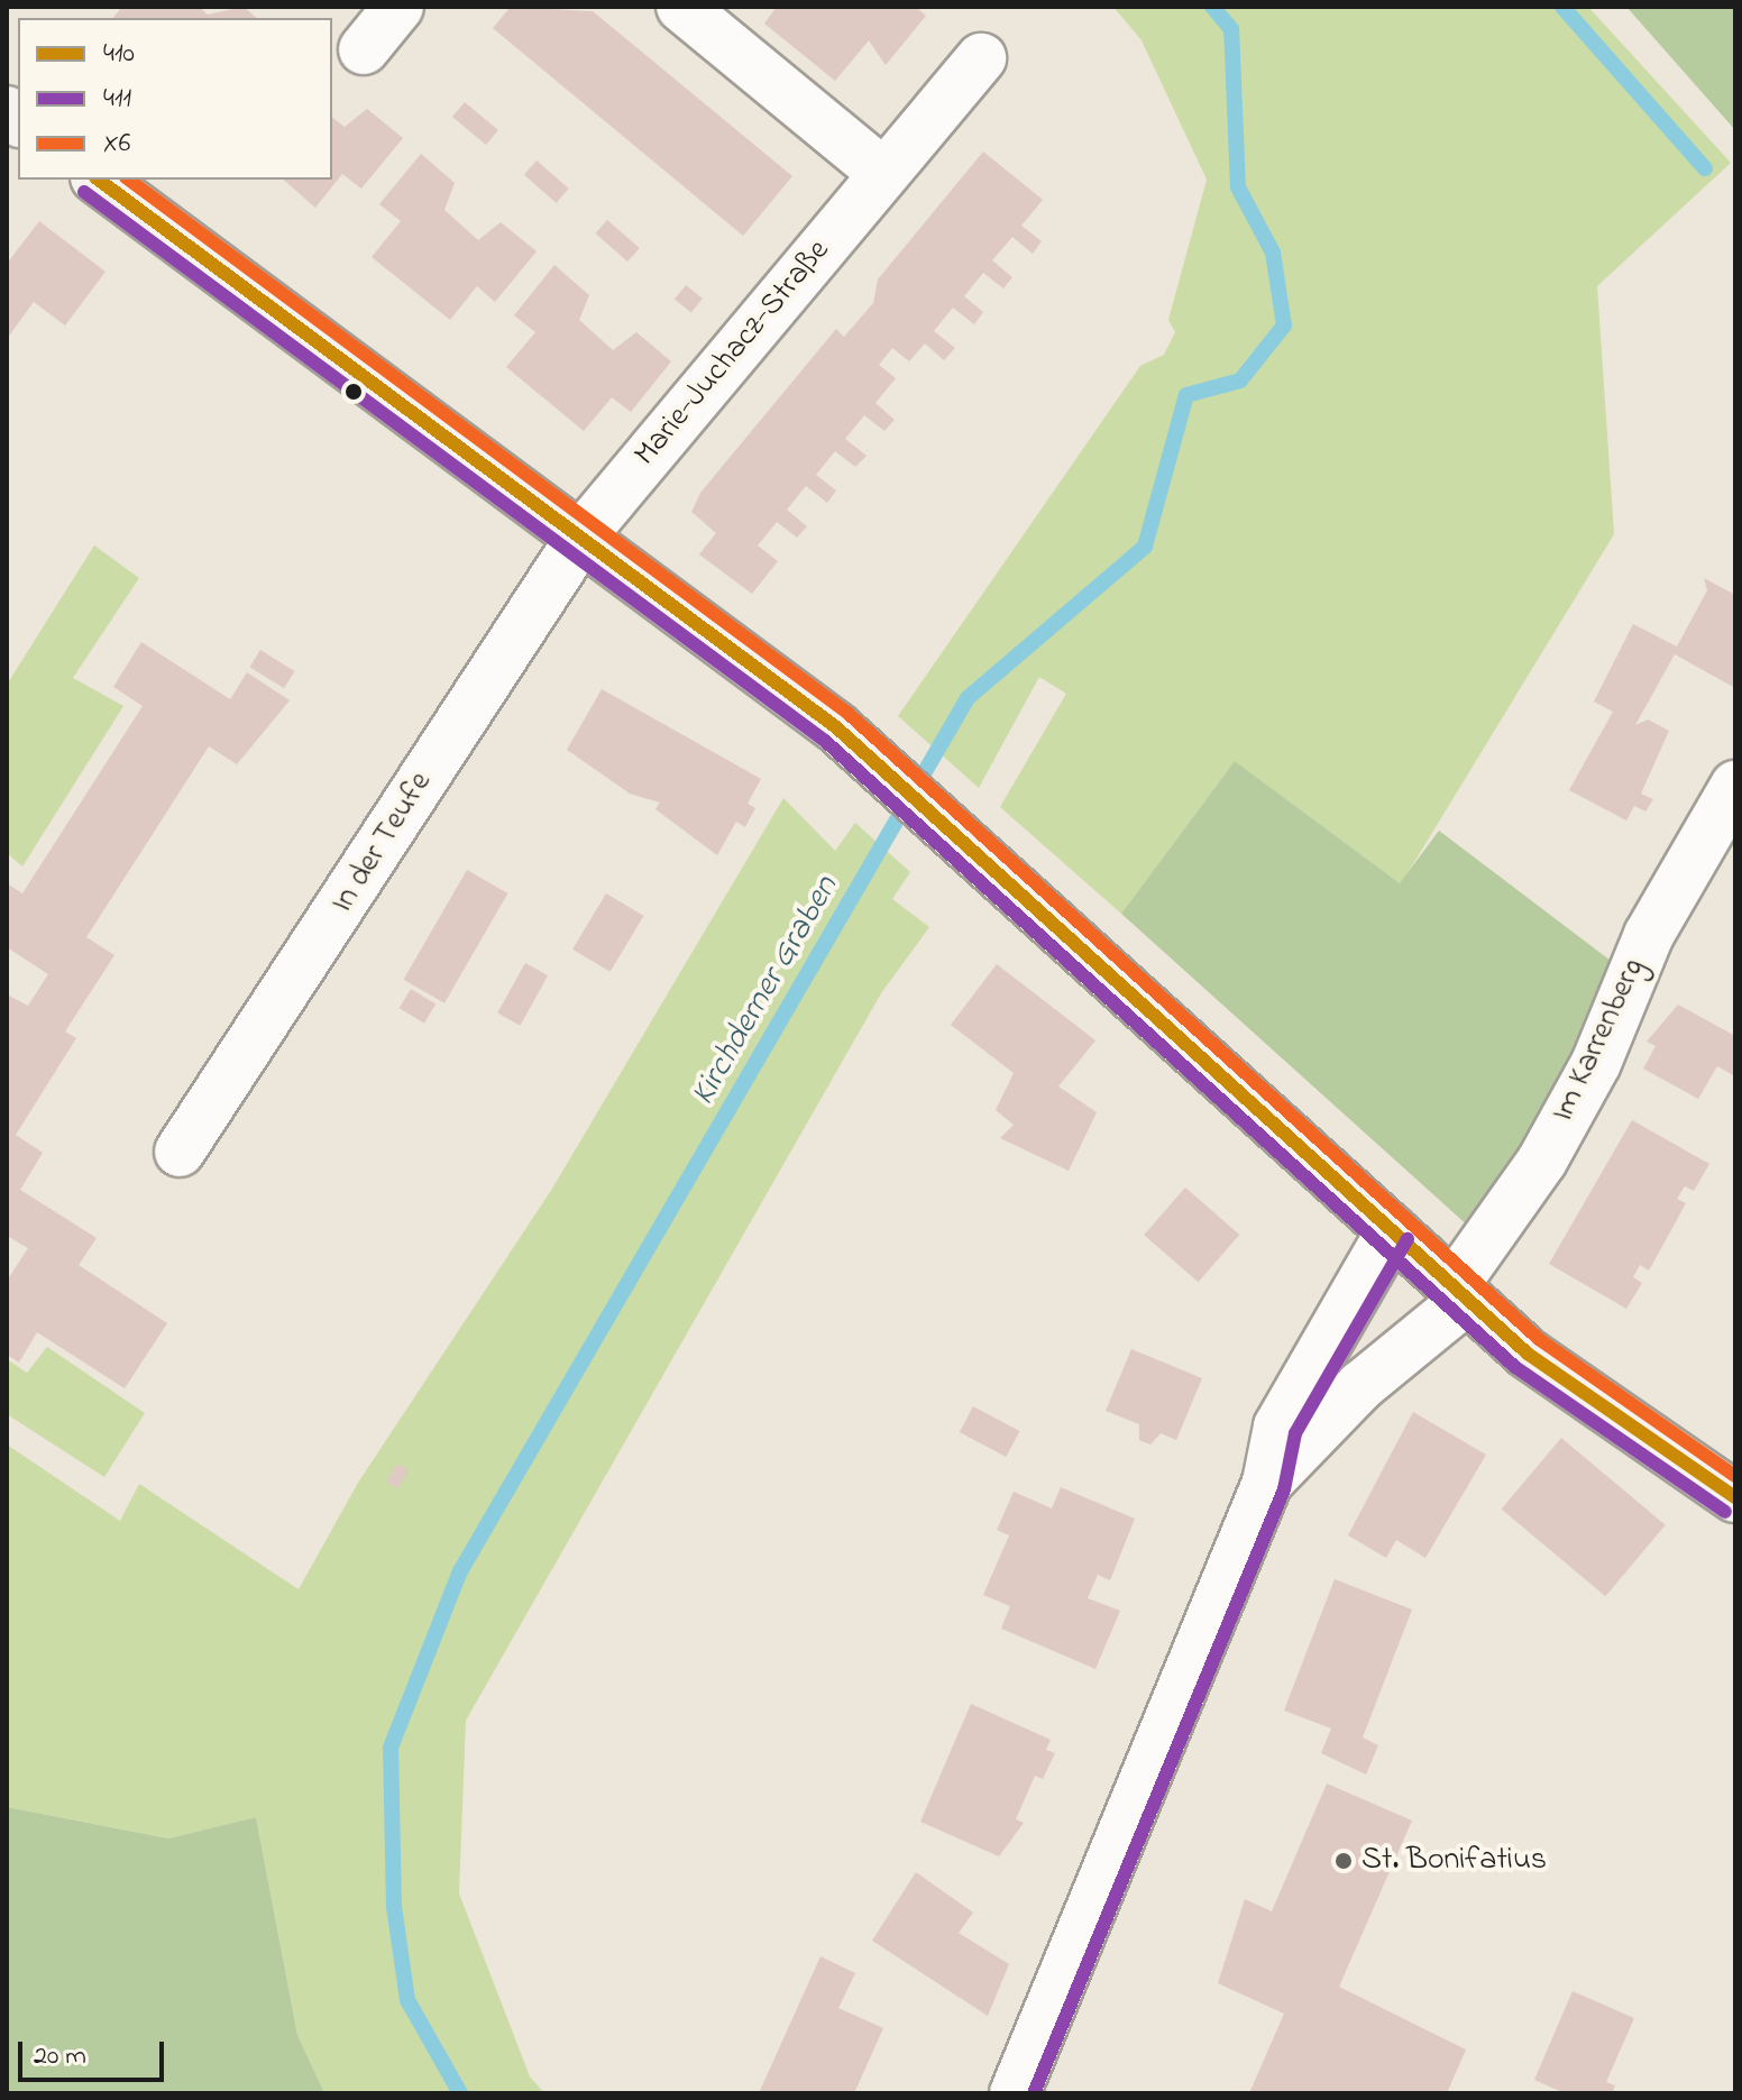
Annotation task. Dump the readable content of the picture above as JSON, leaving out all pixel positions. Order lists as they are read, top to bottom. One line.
{"streets":{"street":["Marie-Juchacz-Straße","In der Teufe","Im Karrenberg"]},"crossings":[["Marie-Juchacz-Straße","In der Teufe"]],"water":["Kirchderner Graben"],"places":["St. Bonifatius"],"lines":["transit line 410","transit line X6","transit line 411"],"legend":["410","411","X6"],"scale_bar":"20 m"}
